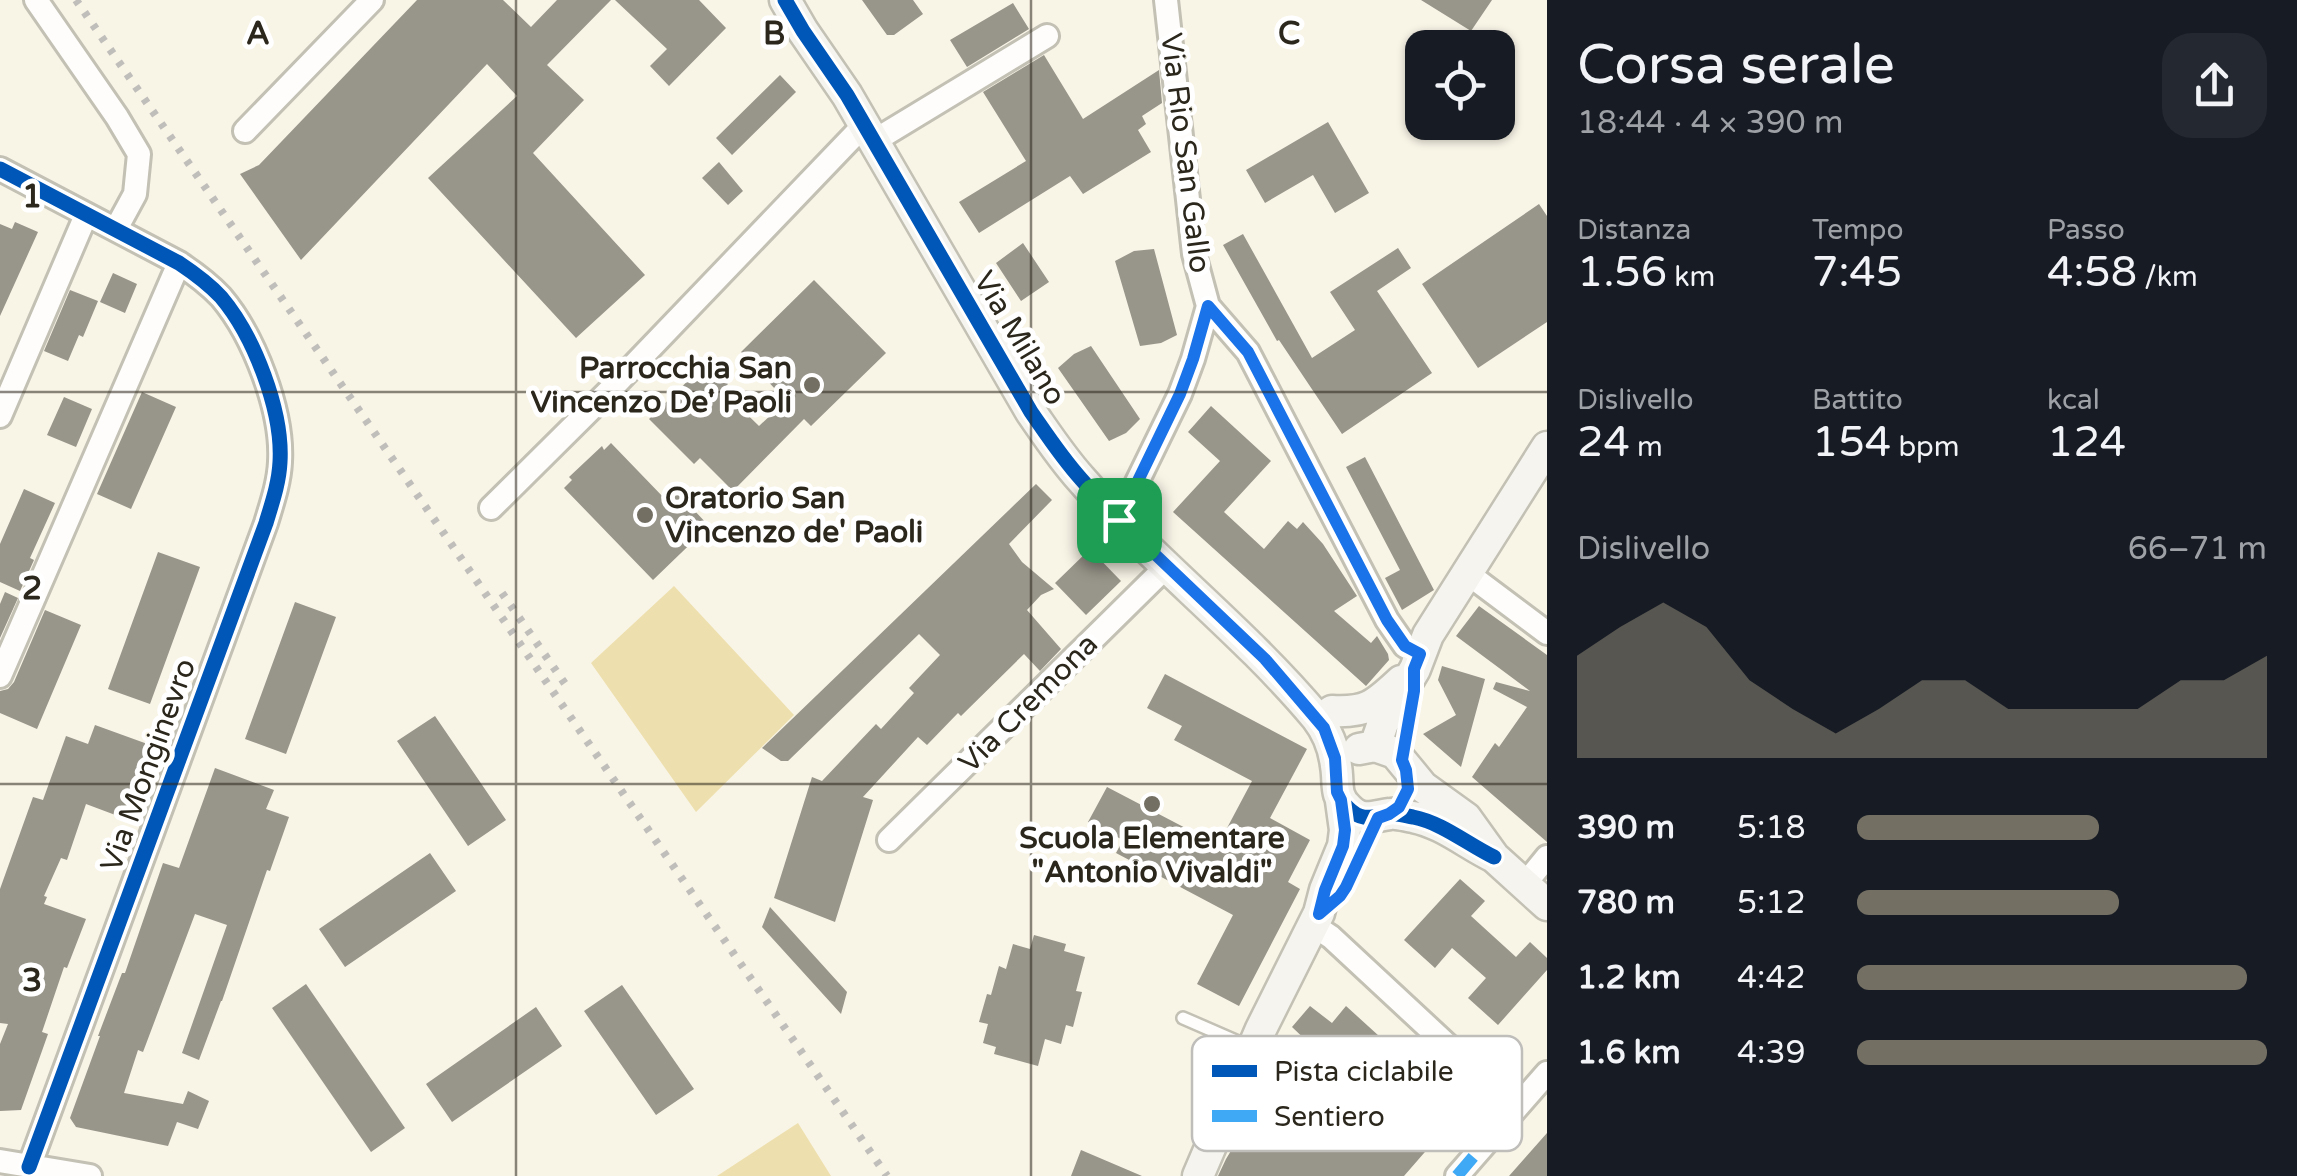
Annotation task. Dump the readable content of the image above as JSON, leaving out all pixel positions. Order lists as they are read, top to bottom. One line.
{"streets":{"street":["Via Rio San Gallo","Via Milano","Via Cremona","Via Monginevro"]},"crossings":[["Via Rio San Gallo","Via Milano"],["Via Milano","Via Cremona"]],"places":["Parrocchia San Vincenzo De' Paoli","Oratorio San Vincenzo de' Paoli","Scuola Elementare \"Antonio Vivaldi\""],"legend":["Pista ciclabile","Sentiero"],"page":{"heading":["Corsa serale","18:44 · 4 × 390 m"],"stats":[["Distanza","1.56 km"],["Tempo","7:45"],["Passo","4:58 /km"],["Dislivello","24 m"],["Battito","154 bpm"],["kcal","124"]],"chart":["Dislivello","66–71 m"],"list":[{"name":"390 m","note":"5:18"},{"name":"780 m","note":"5:12"},{"name":"1.2 km","note":"4:42"},{"name":"1.6 km","note":"4:39"}]},"grid":{"columns":["A","B","C"],"rows":["1","2","3"]}}
